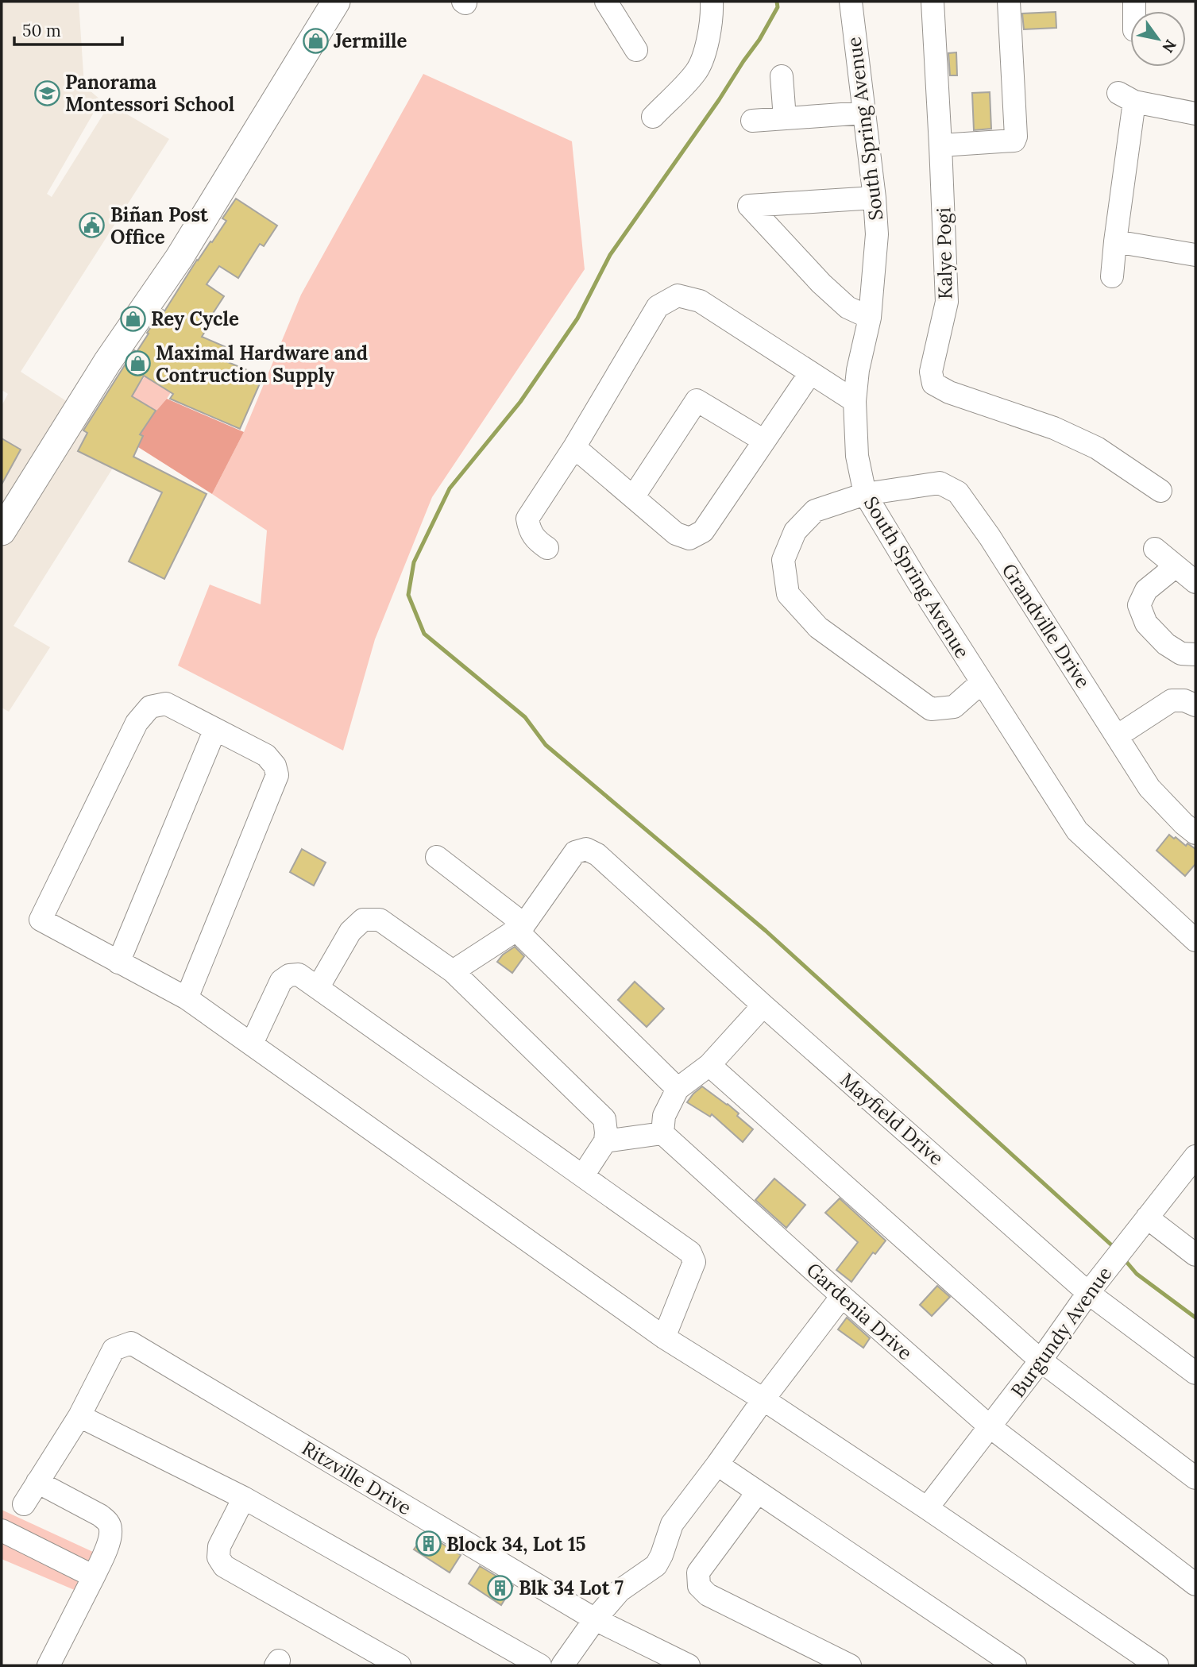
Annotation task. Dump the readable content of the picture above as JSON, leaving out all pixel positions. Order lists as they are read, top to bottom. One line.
{"streets":{"street":["South Spring Avenue","Kalye Pogi","Grandville Drive","Mayfield Drive","Gardenia Drive","Burgundy Avenue","Ritzville Drive"]},"crossings":[["South Spring Avenue","Grandville Drive"],["Mayfield Drive","Burgundy Avenue"],["Gardenia Drive","Burgundy Avenue"]],"places":{"shop":["Jermille","Rey Cycle","Maximal Hardware and Contruction Supply"],"school or university":["Panorama Montessori School"],"public building":["Biñan Post Office"],"building":["Block 34, Lot 15","Blk 34 Lot 7"]},"scale_bar":"50 m","north":"bottom right"}
